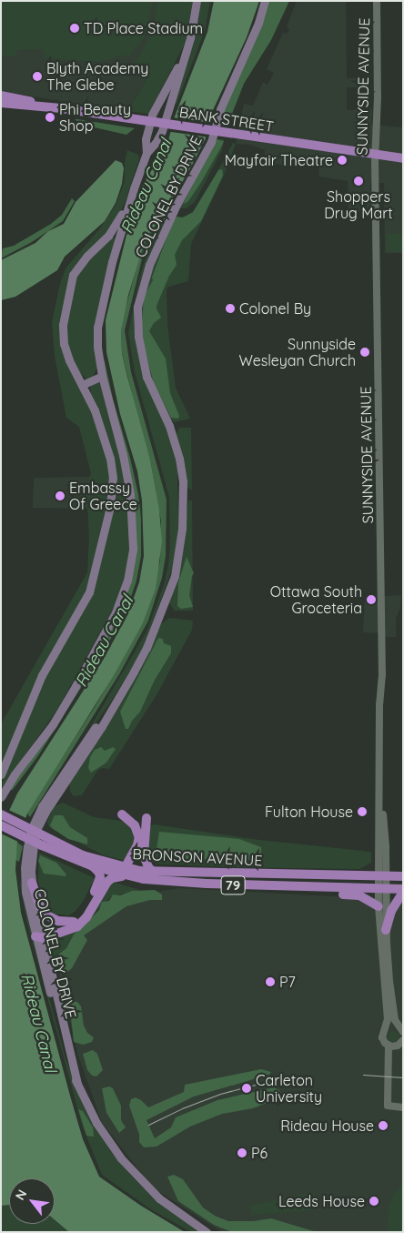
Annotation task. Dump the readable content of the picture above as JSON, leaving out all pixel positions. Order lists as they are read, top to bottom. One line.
{"streets":{"main road":["BANK STREET","COLONEL BY DRIVE","BRONSON AVENUE","79"],"street":["SUNNYSIDE AVENUE"]},"crossings":[["SUNNYSIDE AVENUE","BANK STREET"],["SUNNYSIDE AVENUE","BRONSON AVENUE"]],"water":["Rideau Canal"],"places":["TD Place Stadium","Blyth Academy The Glebe","Phi Beauty Shop","Mayfair Theatre","Shoppers Drug Mart","Colonel By","Sunnyside Wesleyan Church","Embassy Of Greece","Ottawa South Groceteria","Fulton House","P7","Carleton University","Rideau House","P6","Leeds House"],"north":"top left"}
